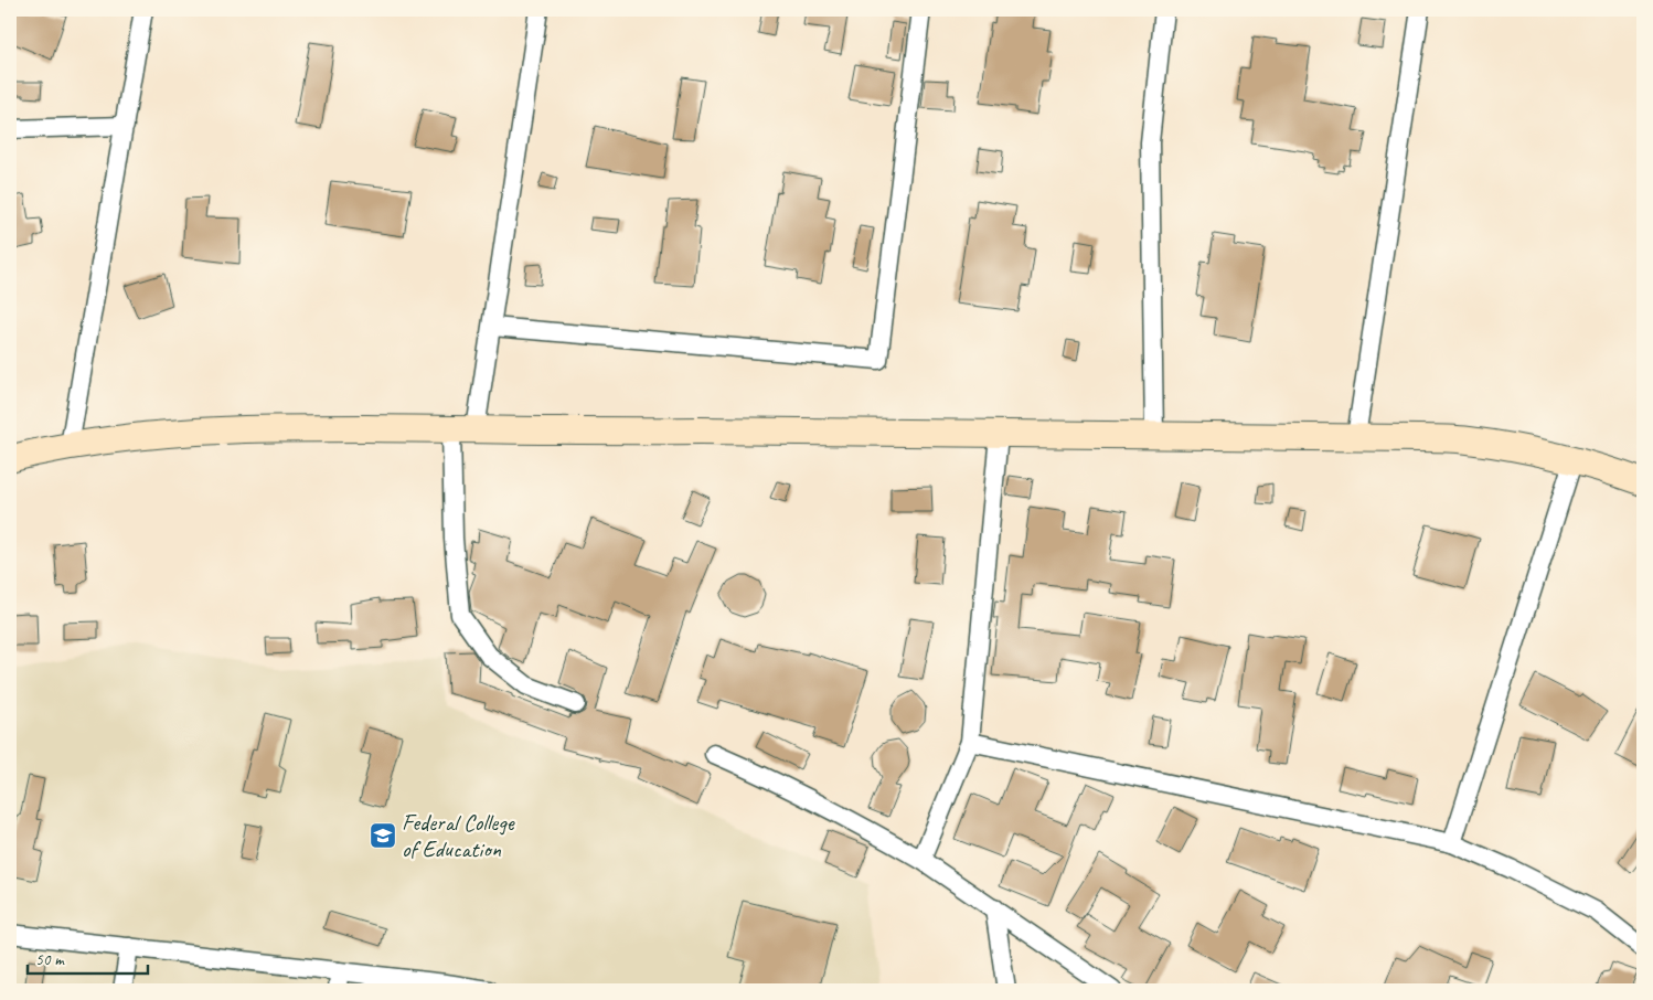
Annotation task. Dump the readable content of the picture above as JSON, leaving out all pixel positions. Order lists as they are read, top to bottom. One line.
{"places":{"school or university":["Federal College of Education"]},"scale_bar":"50 m"}
